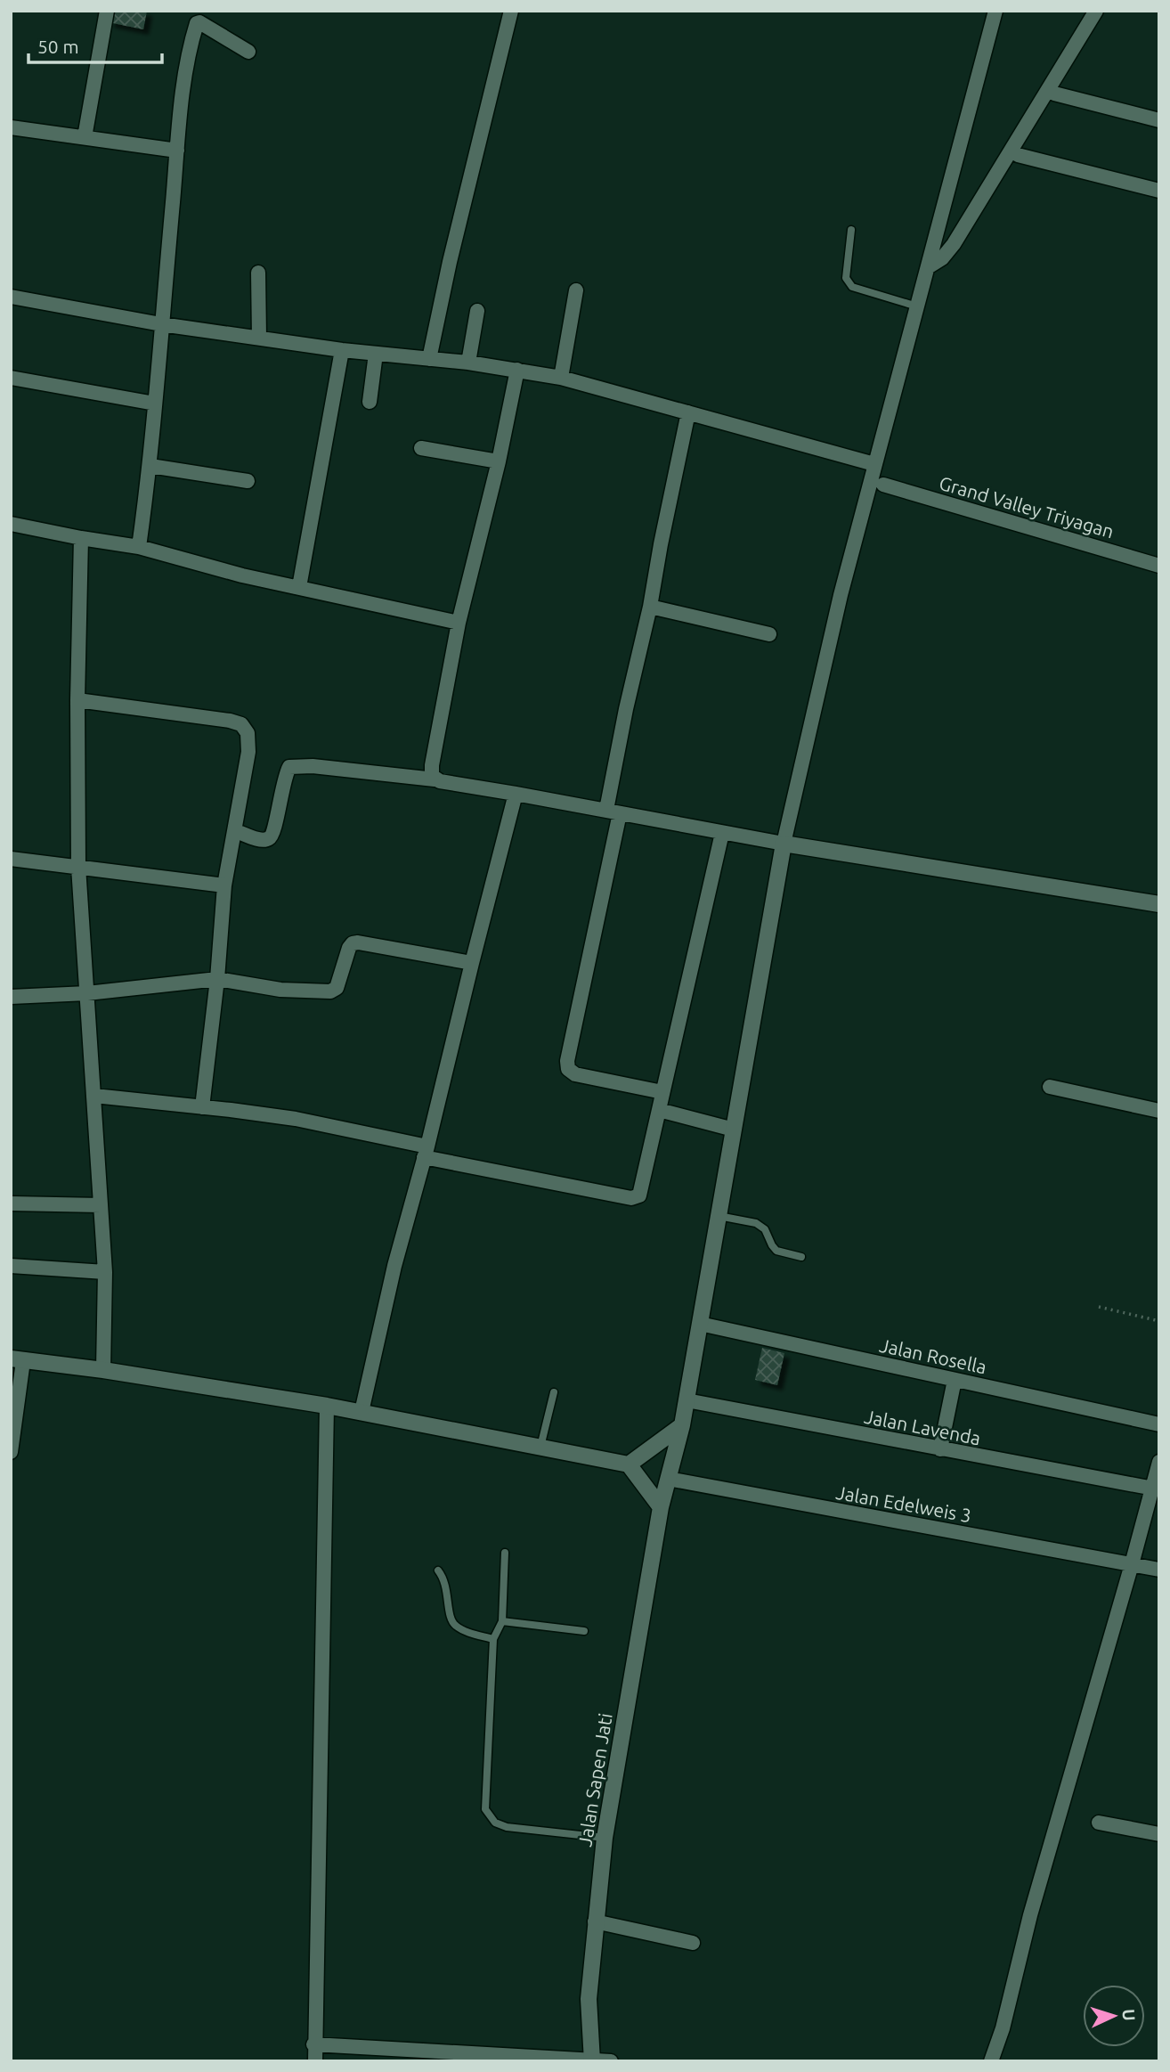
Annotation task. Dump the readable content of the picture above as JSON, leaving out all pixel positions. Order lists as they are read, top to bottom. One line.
{"streets":{"street":["Grand Valley Triyagan","Jalan Rosella","Jalan Lavenda","Jalan Edelweis 3","Jalan Sapen Jati"]},"crossings":[["Jalan Rosella","Jalan Sapen Jati"],["Jalan Lavenda","Jalan Sapen Jati"],["Jalan Edelweis 3","Jalan Sapen Jati"]],"scale_bar":"50 m","north":"right"}
